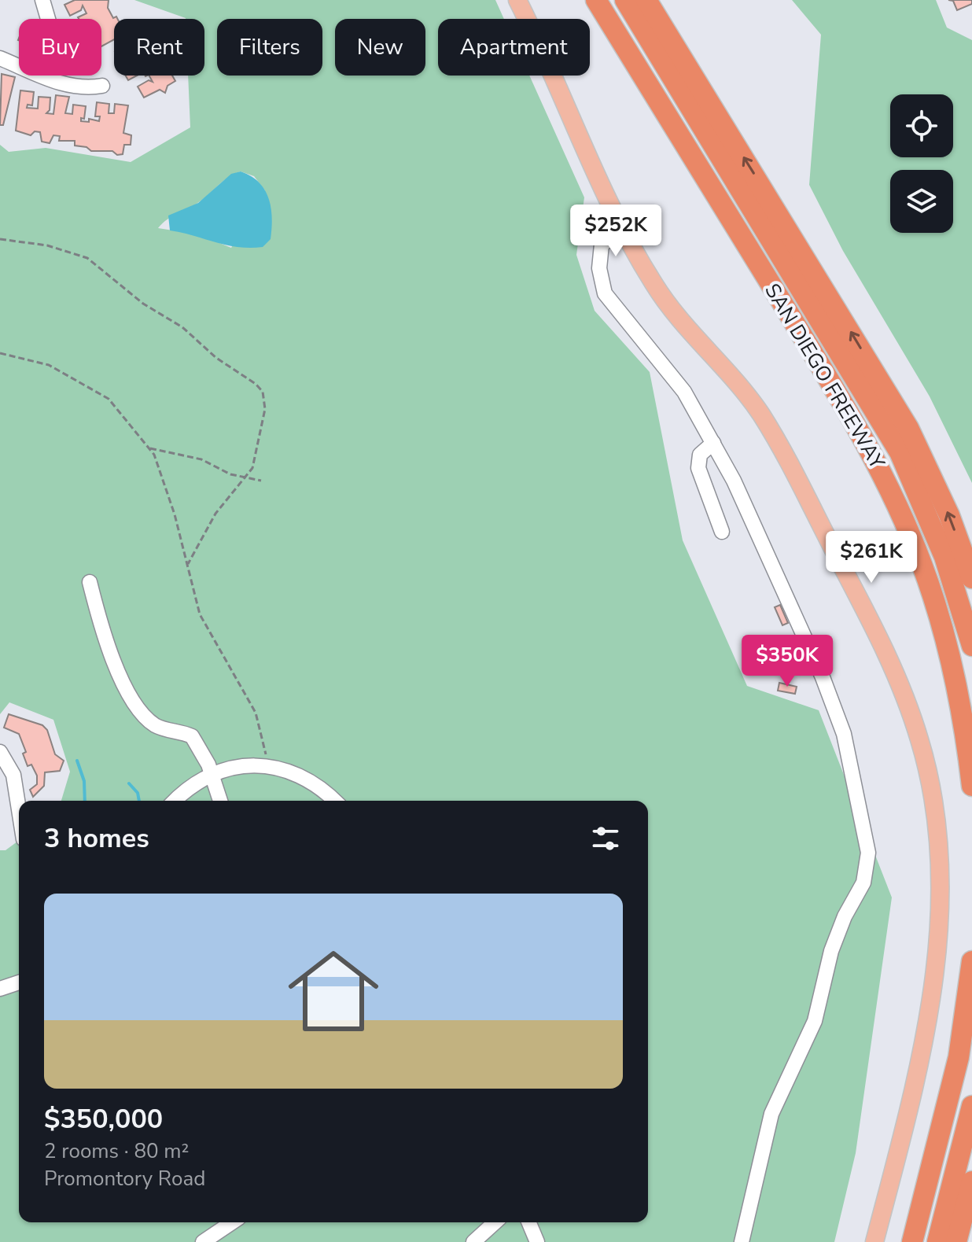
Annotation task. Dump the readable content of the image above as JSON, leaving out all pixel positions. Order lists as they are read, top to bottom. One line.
{"streets":{"highway":["SAN DIEGO FREEWAY"]},"page":{"chip":["Buy","Rent","Filters","New","Apartment"],"price":["$252K","$261K","$350K"],"heading":"3 homes","list":[{"name":"$350,000","note":"2 rooms · 80 m² · Promontory Road"}]}}
